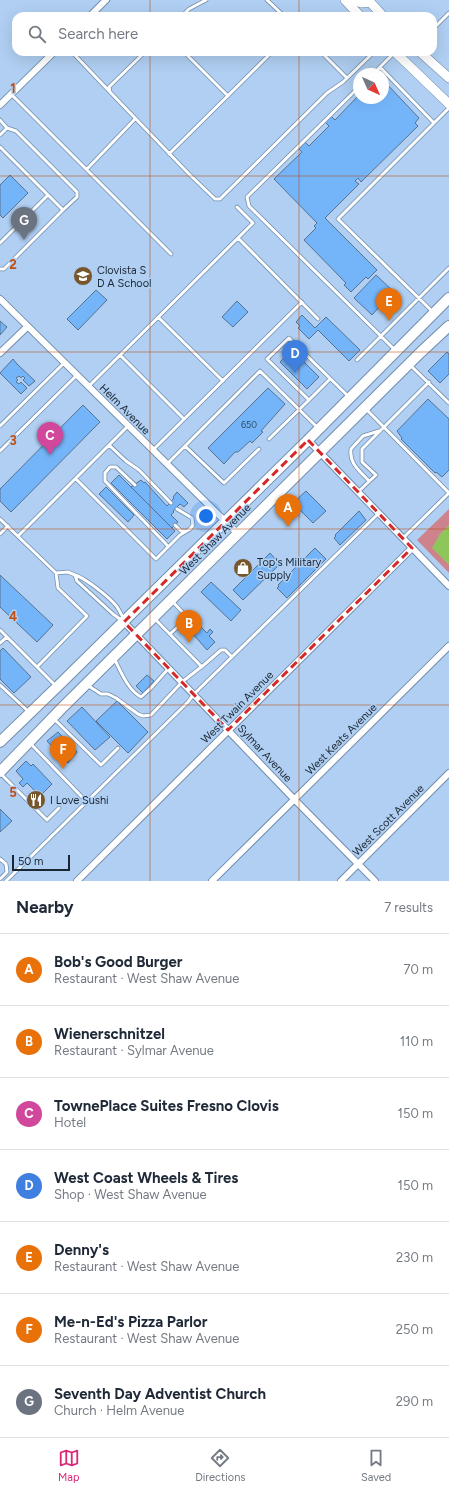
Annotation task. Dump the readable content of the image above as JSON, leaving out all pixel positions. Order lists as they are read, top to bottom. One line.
{"streets":{"main road":["West Shaw Avenue"],"street":["Helm Avenue","West Twain Avenue","West Keats Avenue","Sylmar Avenue","West Scott Avenue"]},"crossings":[["Helm Avenue","West Shaw Avenue"],["West Shaw Avenue","Sylmar Avenue"],["West Twain Avenue","Sylmar Avenue"],["West Keats Avenue","Sylmar Avenue"],["Sylmar Avenue","West Scott Avenue"]],"places":{"school or university":["Clovista S D A School"],"shop":["Top's Military Supply"],"restaurant":["I Love Sushi"]},"house_numbers":["650"],"scale_bar":"50 m","north":"bottom right","page":{"search":"Search here","pins":["G","E","D","C","A","B","F"],"scale":"50 m","heading":["Nearby","7 results"],"list":[{"mark":"A","name":"Bob's Good Burger","note":"Restaurant · West Shaw Avenue","value":"70 m"},{"mark":"B","name":"Wienerschnitzel","note":"Restaurant · Sylmar Avenue","value":"110 m"},{"mark":"C","name":"TownePlace Suites Fresno Clovis","note":"Hotel","value":"150 m"},{"mark":"D","name":"West Coast Wheels & Tires","note":"Shop · West Shaw Avenue","value":"150 m"},{"mark":"E","name":"Denny's","note":"Restaurant · West Shaw Avenue","value":"230 m"},{"mark":"F","name":"Me-n-Ed's Pizza Parlor","note":"Restaurant · West Shaw Avenue","value":"250 m"},{"mark":"G","name":"Seventh Day Adventist Church","note":"Church · Helm Avenue","value":"290 m"}],"nav":["Map","Directions","Saved"]},"grid":{"rows":["1","2","3","4","5"]}}
